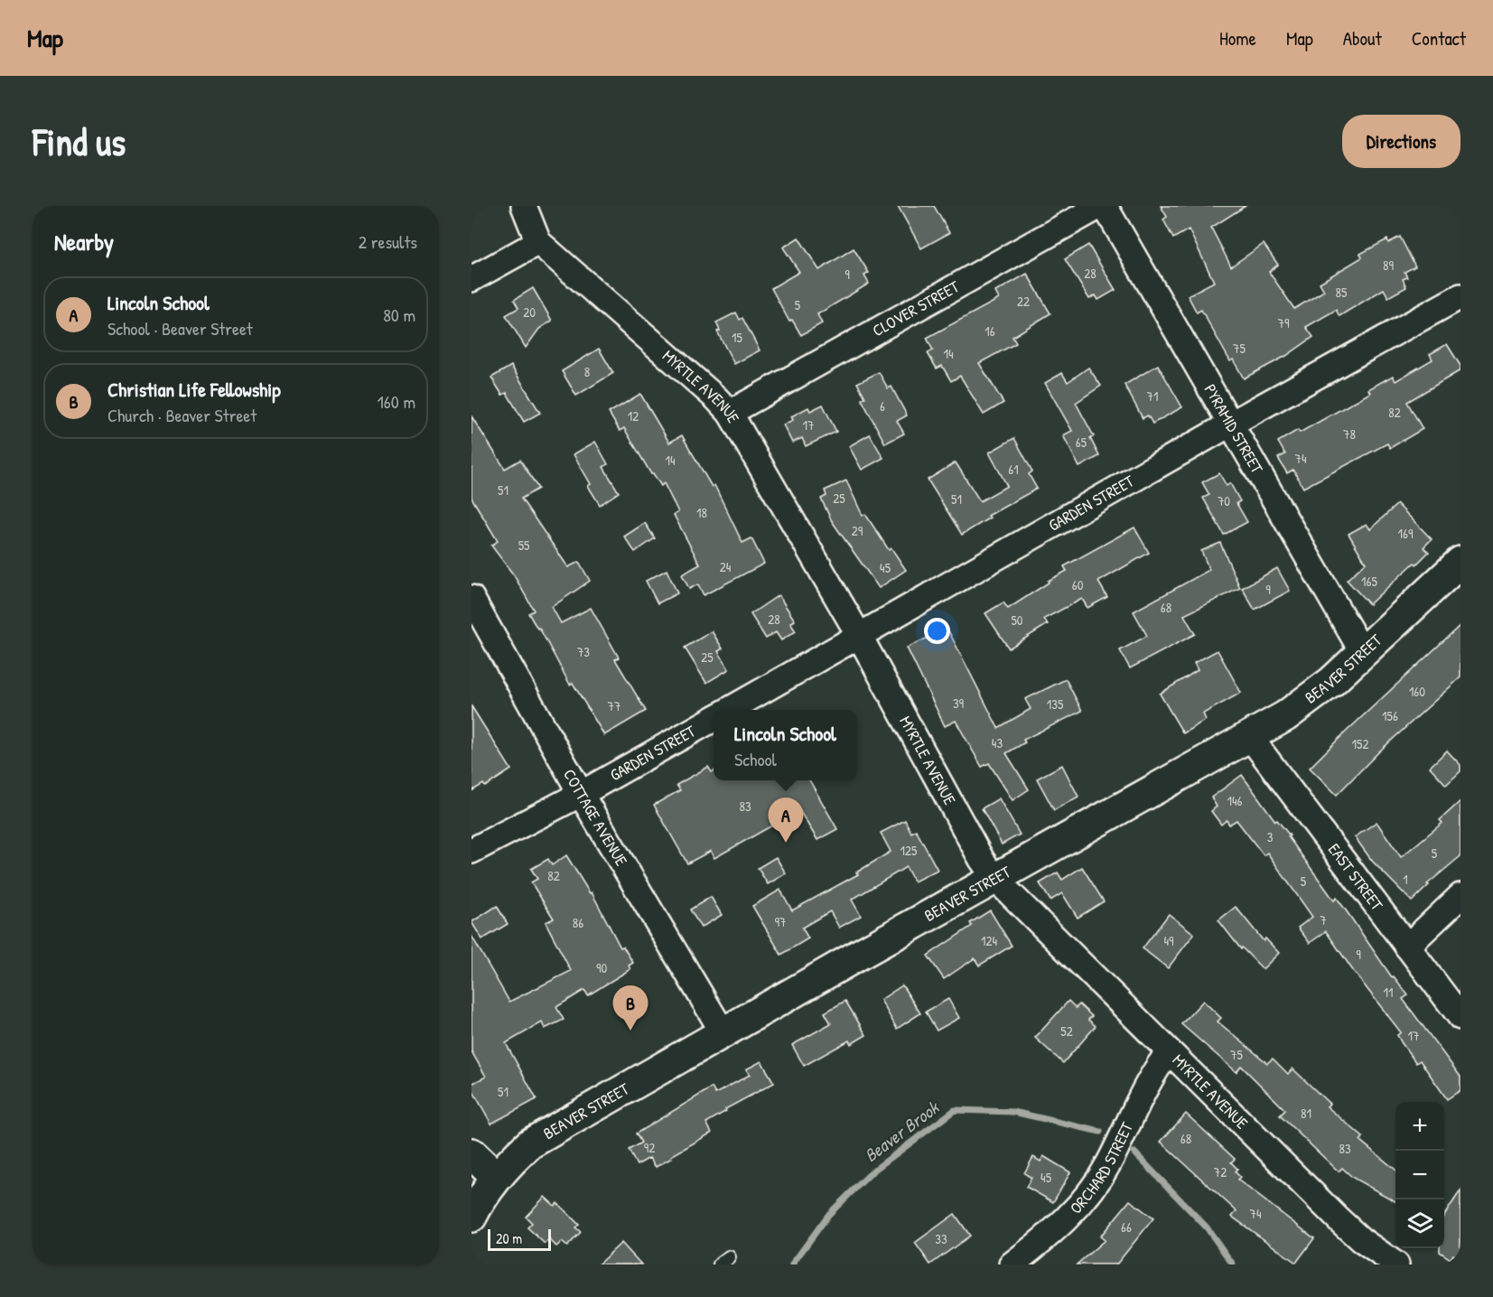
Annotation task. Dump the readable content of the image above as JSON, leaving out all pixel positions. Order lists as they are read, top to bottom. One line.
{"streets":{"street":["CLOVER STREET","MYRTLE AVENUE","PYRAMID STREET","GARDEN STREET","BEAVER STREET","COTTAGE AVENUE","EAST STREET","ORCHARD STREET"]},"crossings":[["CLOVER STREET","MYRTLE AVENUE"],["CLOVER STREET","PYRAMID STREET"],["MYRTLE AVENUE","GARDEN STREET"],["MYRTLE AVENUE","BEAVER STREET"],["MYRTLE AVENUE","ORCHARD STREET"],["PYRAMID STREET","GARDEN STREET"],["PYRAMID STREET","BEAVER STREET"],["GARDEN STREET","COTTAGE AVENUE"],["BEAVER STREET","COTTAGE AVENUE"],["BEAVER STREET","EAST STREET"]],"water":["Beaver Brook"],"house_numbers":["89","28","9","85","22","5","20","79","16","15","75","14","8","71","6","82","12","17","78","65","74","14","61","51","25","51","70","18","29","169","55","24","45","165","60","9","68","28","50","73","25","160","39","135","77","156","43","152","146","83","3","125","5","82","1","5","7","97","86","124","49","9","90","11","52","17","75","51","81","68","92","83","72","45","74","66","33"],"scale_bar":"20 m","page":{"header":"Map","nav":["Home","Map","About","Contact"],"buttons":"Directions","title":"Find us","heading":["Nearby","2 results"],"list":[{"mark":"A","name":"Lincoln School","note":"School · Beaver Street","value":"80 m"},{"mark":"B","name":"Christian Life Fellowship","note":"Church · Beaver Street","value":"160 m"}],"popup":["Lincoln School","School"],"pins":["A","B"],"map_buttons":["+","−"],"scale":"20 m"}}
